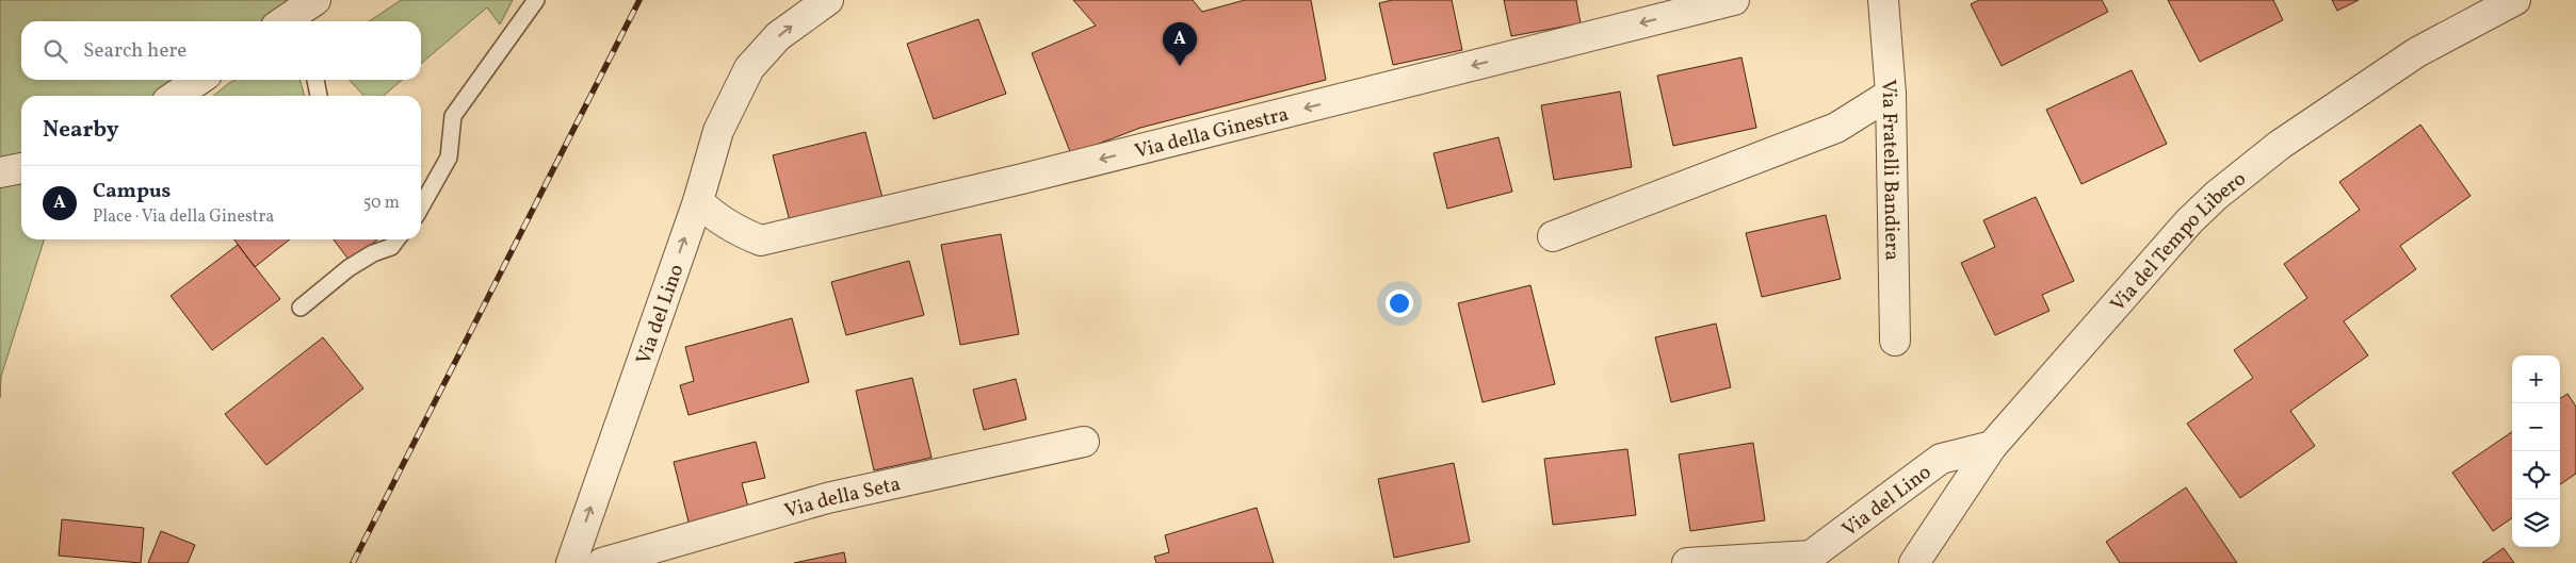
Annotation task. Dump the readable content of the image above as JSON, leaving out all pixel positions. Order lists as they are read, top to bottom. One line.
{"streets":{"street":["Via della Ginestra","Via Fratelli Bandiera","Via del Tempo Libero","Via del Lino","Via della Seta"]},"crossings":[["Via della Ginestra","Via del Lino"],["Via del Tempo Libero","Via del Lino"]],"one_way":["Via della Ginestra","Via del Lino"],"page":{"search":"Search here","pins":"A","heading":"Nearby","list":[{"mark":"A","name":"Campus","note":"Place · Via della Ginestra","value":"50 m"}],"map_buttons":["+","−"]}}
